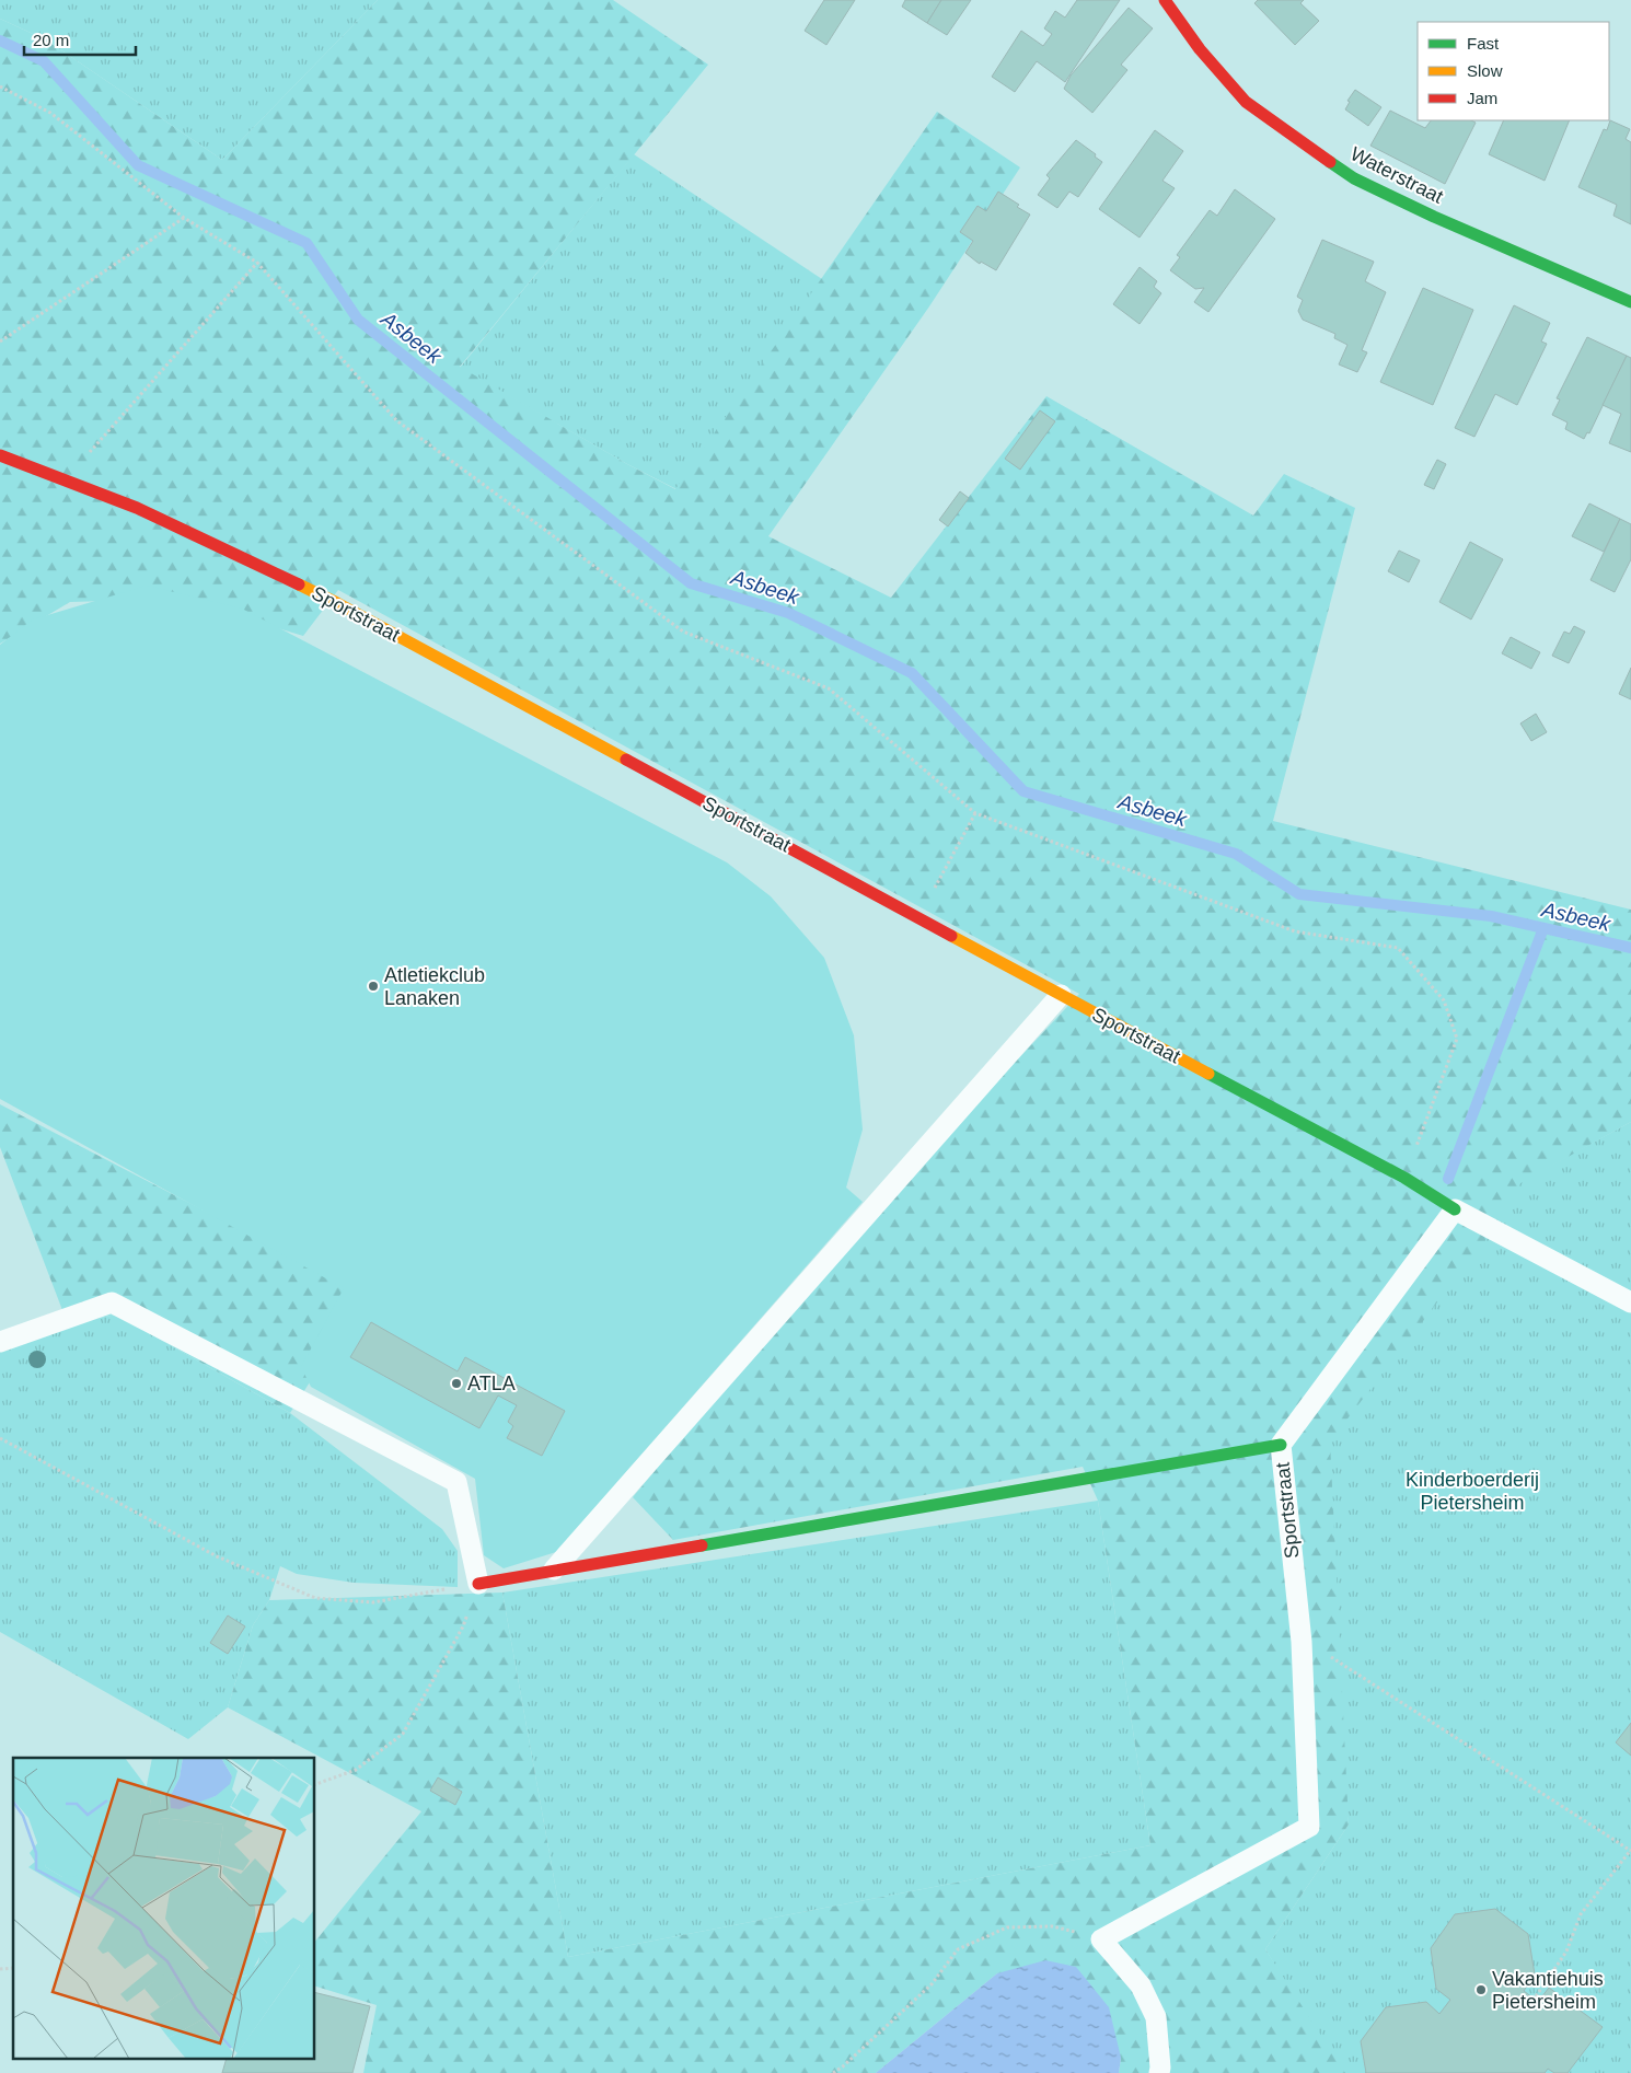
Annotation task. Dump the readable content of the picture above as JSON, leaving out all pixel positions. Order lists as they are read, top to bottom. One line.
{"streets":{"street":["Waterstraat","Sportstraat"]},"water":["Asbeek"],"parks":["Kinderboerderij Pietersheim"],"places":["Atletiekclub Lanaken","ATLA","Vakantiehuis Pietersheim"],"legend":["Fast","Slow","Jam"],"scale_bar":"20 m"}
